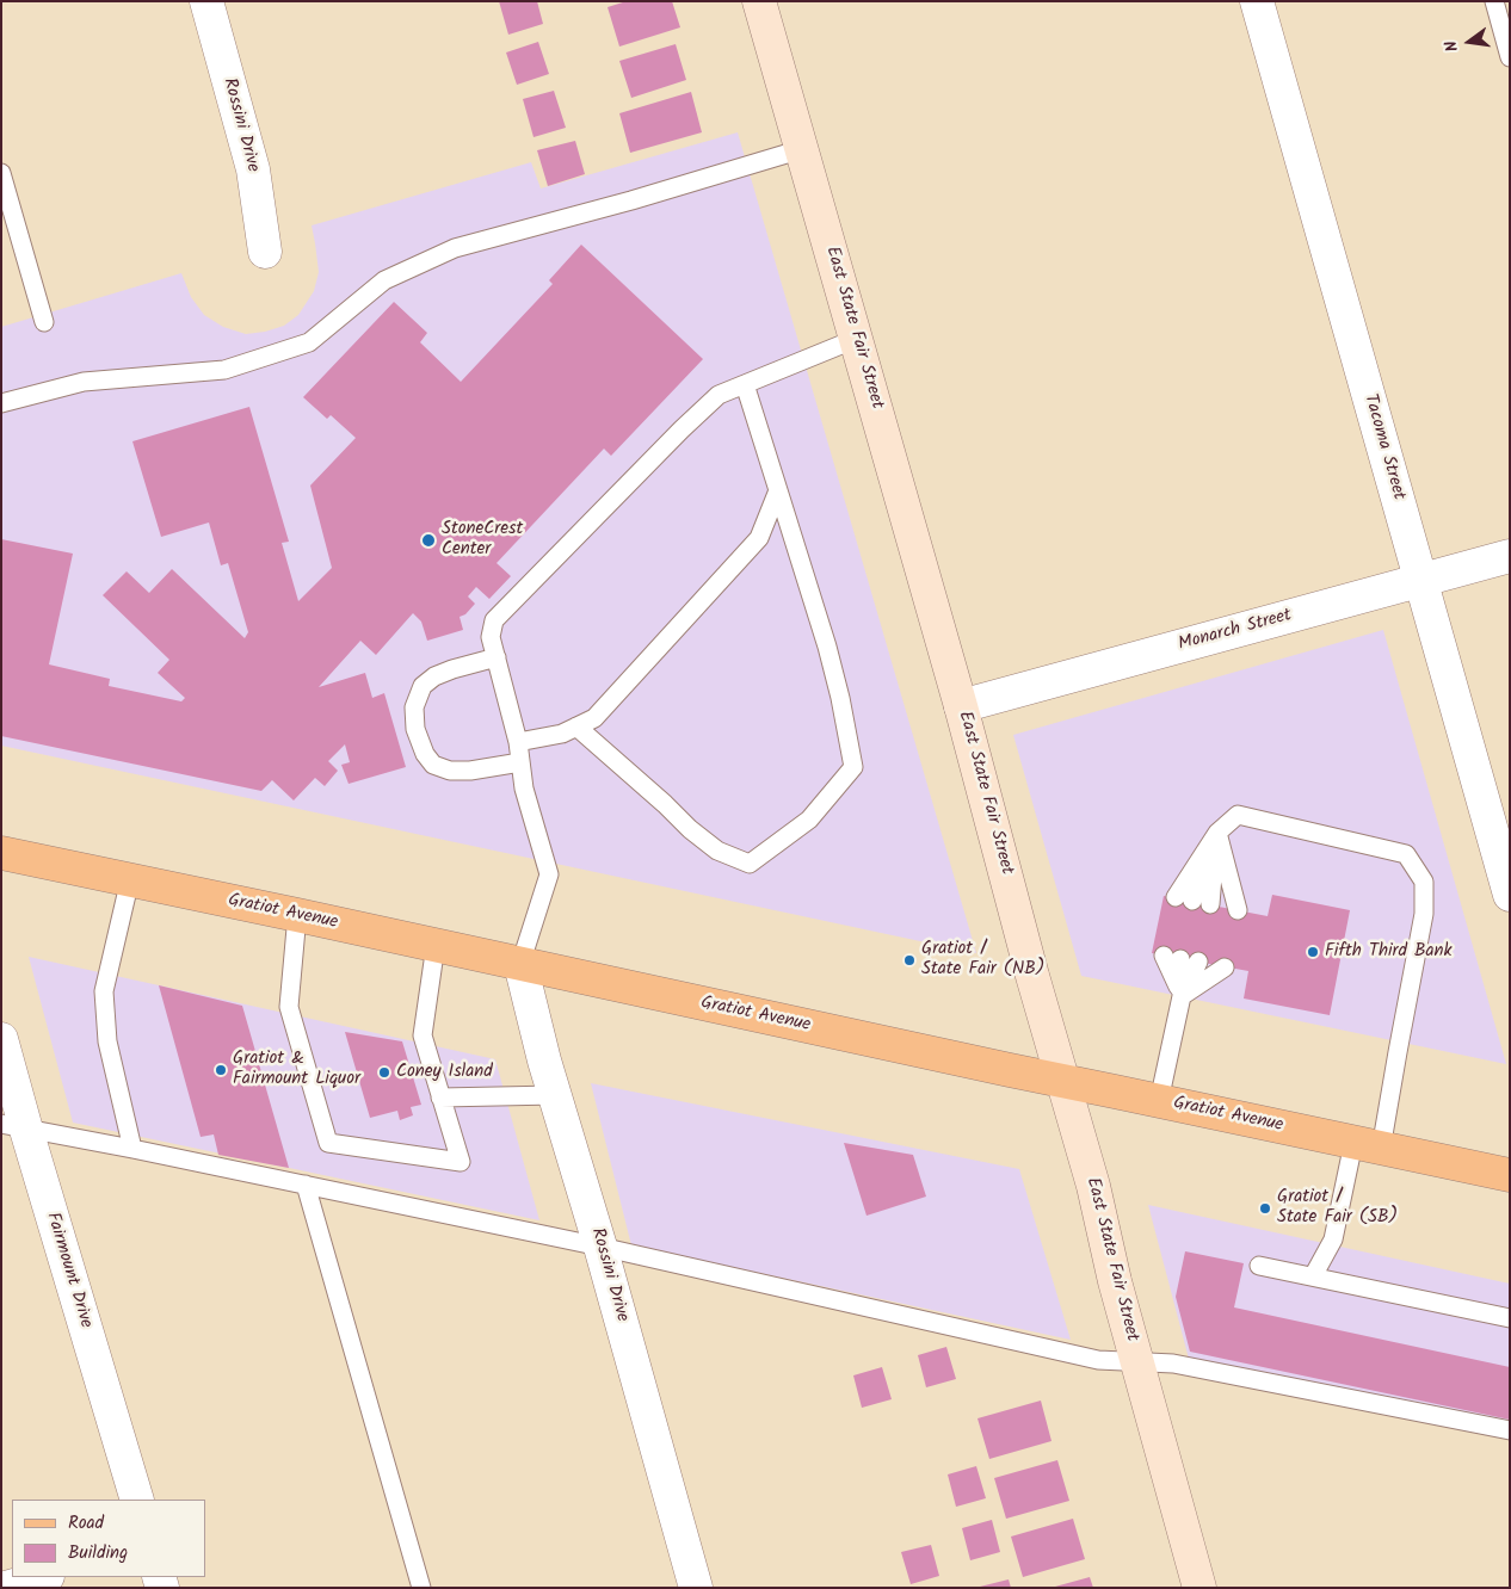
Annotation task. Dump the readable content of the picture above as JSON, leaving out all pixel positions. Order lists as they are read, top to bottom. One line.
{"streets":{"main road":["Gratiot Avenue"],"street":["Rossini Drive","East State Fair Street","Tacoma Street","Monarch Street","Fairmount Drive"]},"crossings":[["Rossini Drive","Gratiot Avenue"],["East State Fair Street","Monarch Street"],["East State Fair Street","Gratiot Avenue"],["Tacoma Street","Monarch Street"]],"places":["StoneCrest Center","Fifth Third Bank","Gratiot / State Fair (NB)","Gratiot & Fairmount Liquor","Coney Island","Gratiot / State Fair (SB)"],"legend":["Road","Building"],"north":"left"}
